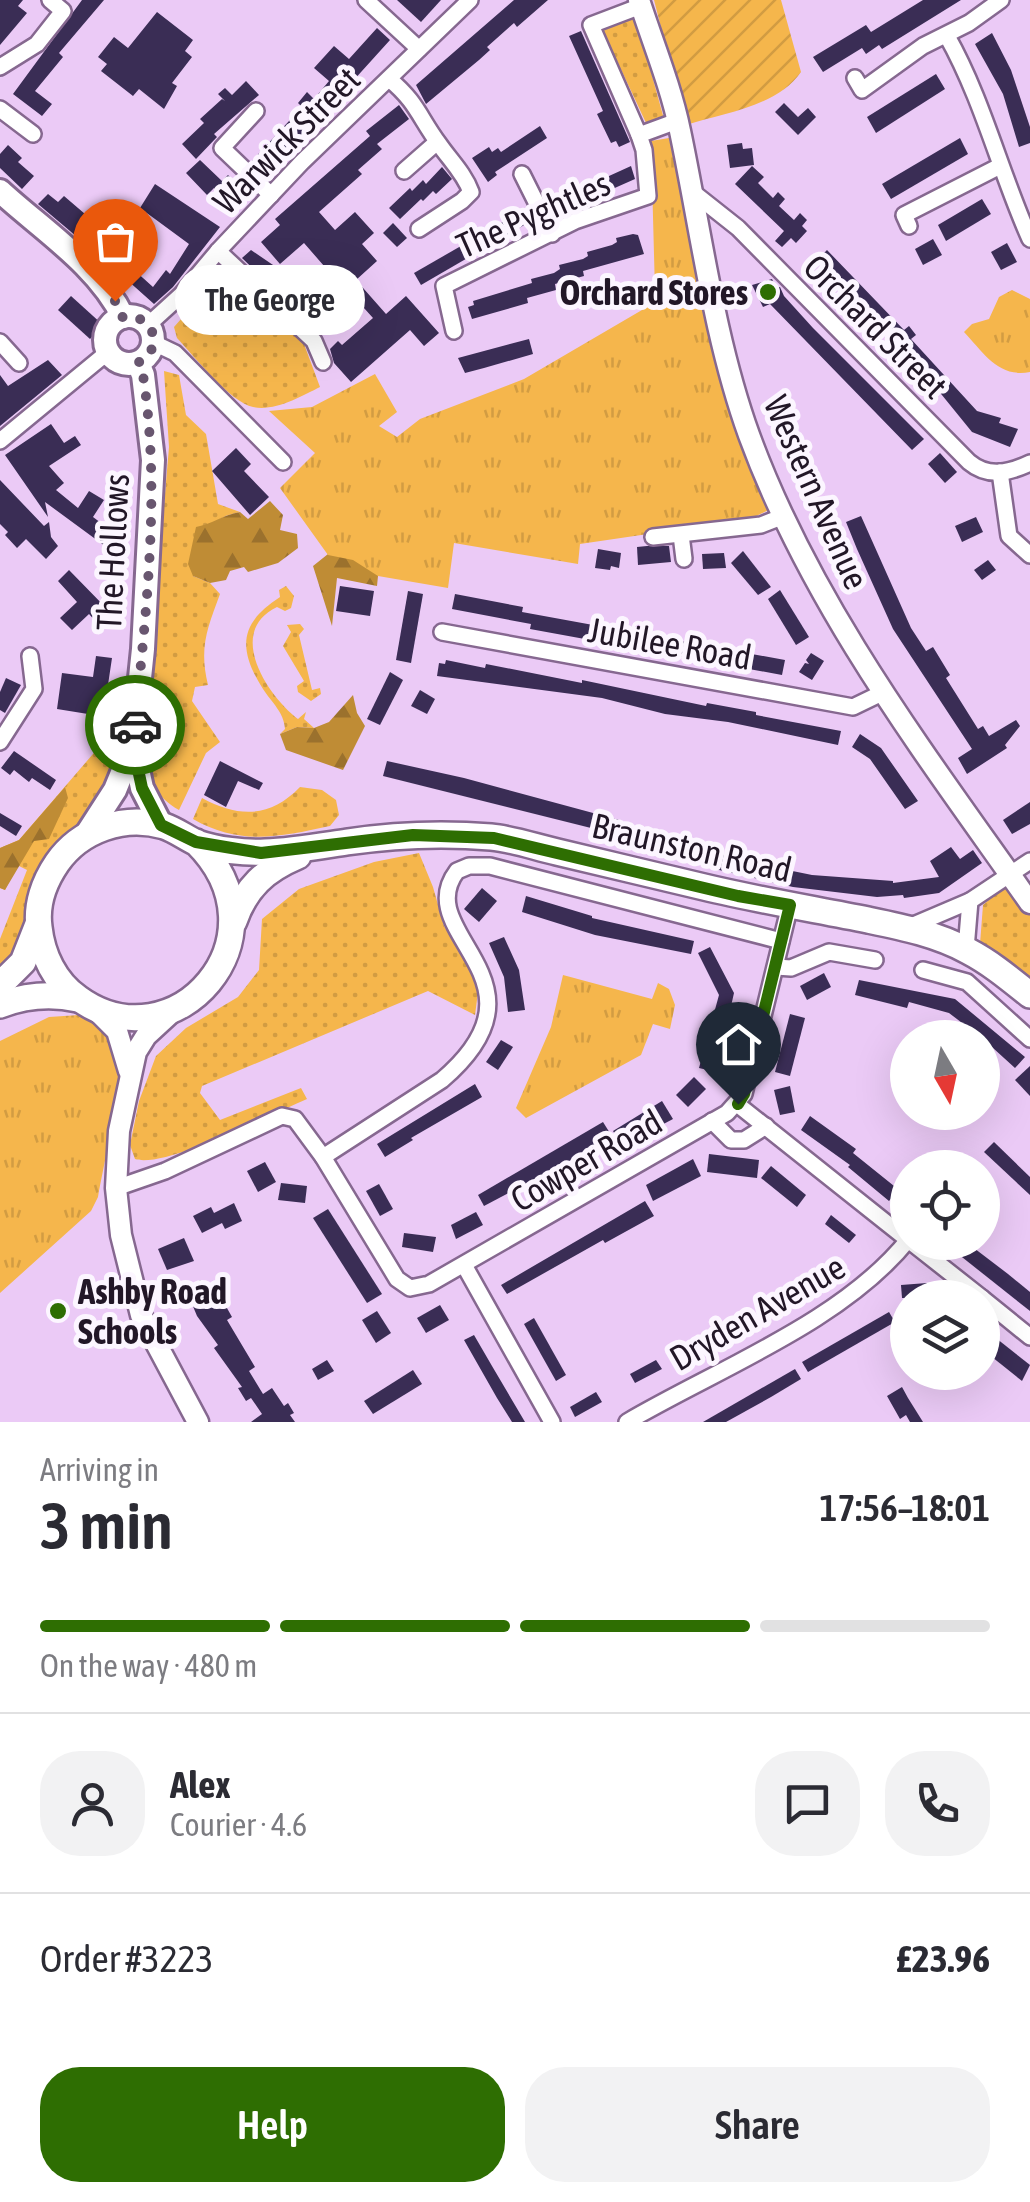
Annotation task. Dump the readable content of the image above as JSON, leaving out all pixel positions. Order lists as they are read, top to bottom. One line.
{"streets":{"main road":["The Hollows","Braunston Road"],"street":["Warwick Street","The Pyghtles","Orchard Street","Western Avenue","Jubilee Road","Cowper Road","Dryden Avenue"]},"crossings":[["Warwick Street","The Hollows"],["The Pyghtles","Western Avenue"],["Orchard Street","Western Avenue"],["Western Avenue","Jubilee Road"]],"places":["Orchard Stores","The George","Ashby Road Schools"],"north":"bottom","page":{"bubble":"The George","heading":["3 min","Arriving in","17:56–18:01"],"panel":["Alex","Courier · 4.6","Order #3223","£23.96"],"bar":"On the way · 480 m","buttons":["Help","Share"]}}
